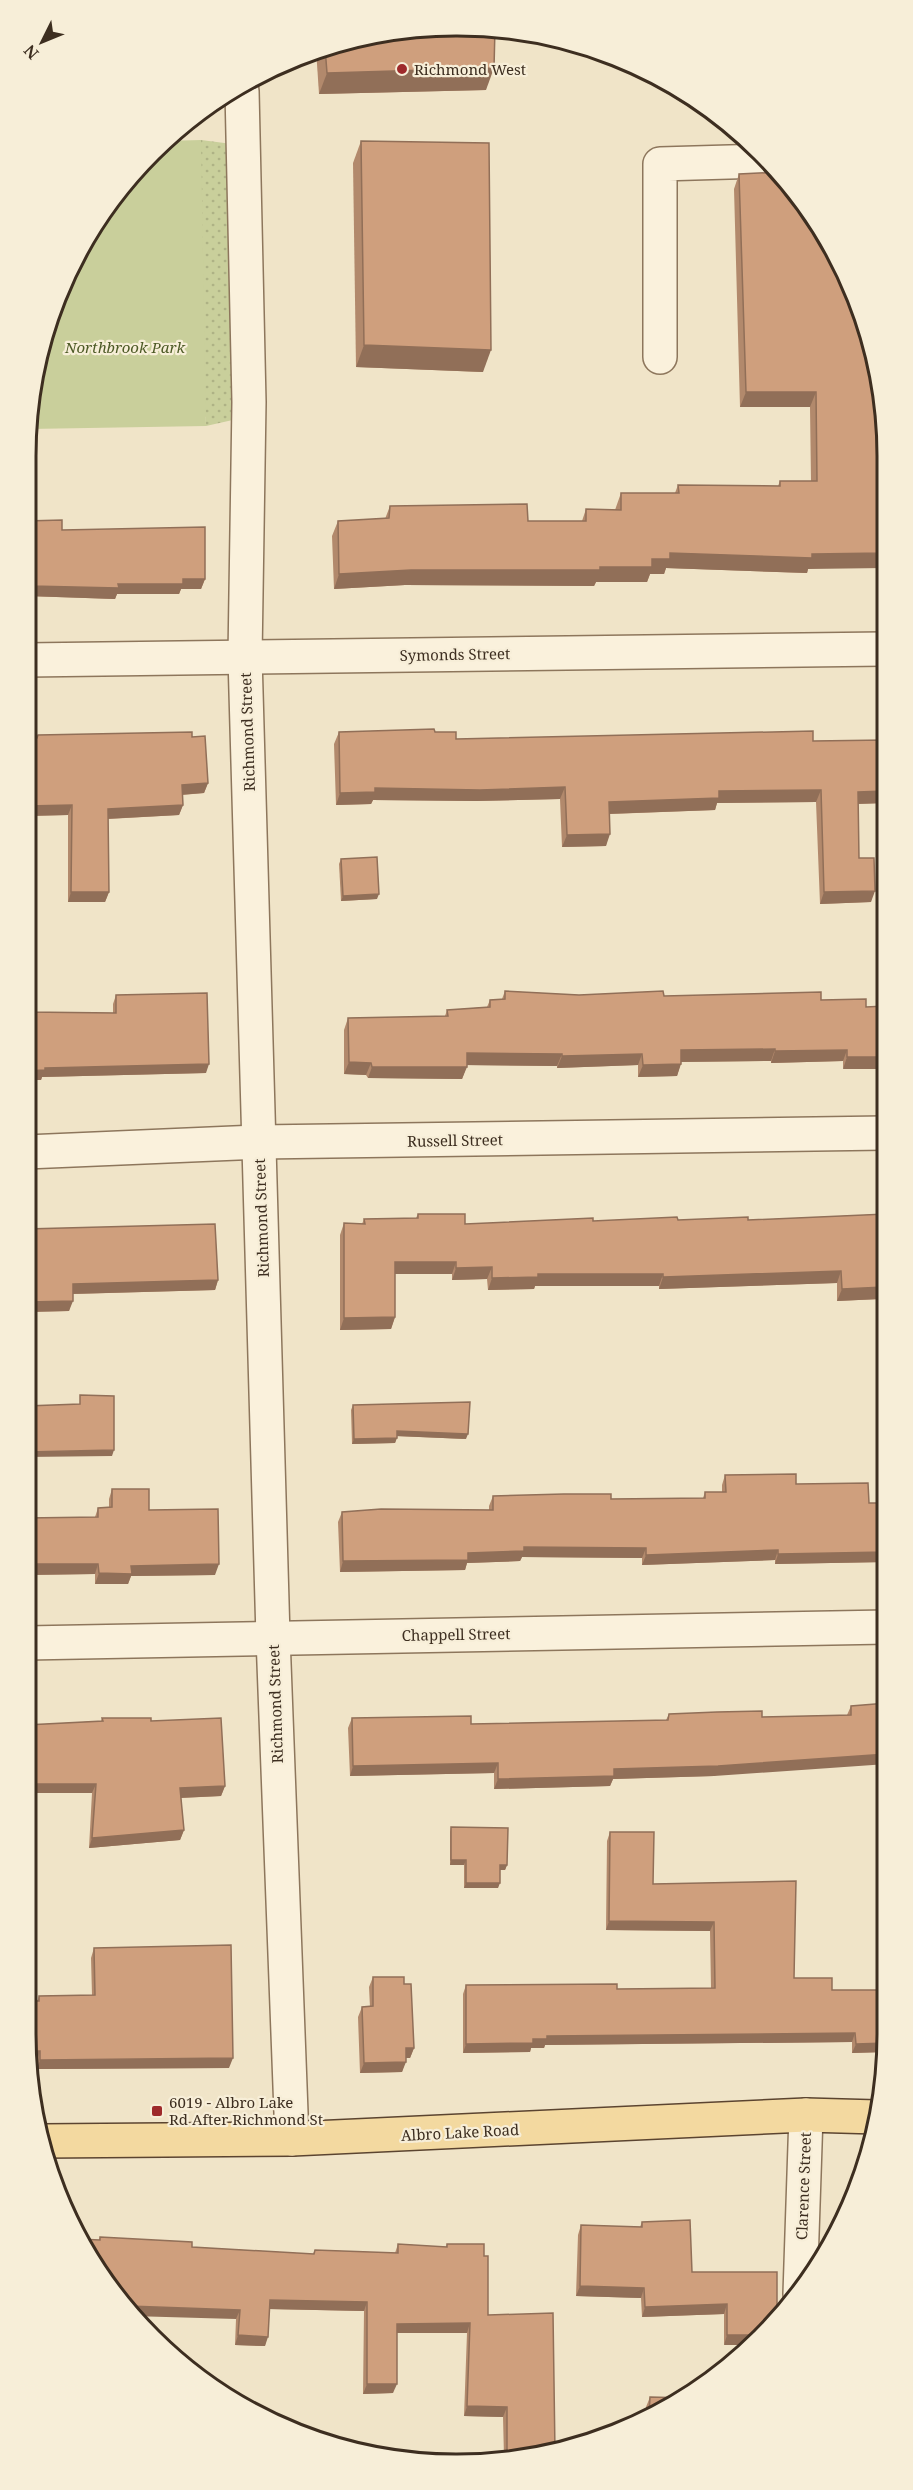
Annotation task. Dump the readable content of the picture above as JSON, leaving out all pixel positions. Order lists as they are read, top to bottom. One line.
{"streets":{"main road":["Albro Lake Road"],"street":["Symonds Street","Richmond Street","Russell Street","Chappell Street","Clarence Street"]},"crossings":[["Symonds Street","Richmond Street"],["Richmond Street","Russell Street"],["Richmond Street","Chappell Street"],["Richmond Street","Albro Lake Road"],["Albro Lake Road","Clarence Street"]],"parks":["Northbrook Park"],"places":{"other":["Richmond West"],"transit":["6019 - Albro Lake Rd After Richmond St"]},"north":"bottom left"}
